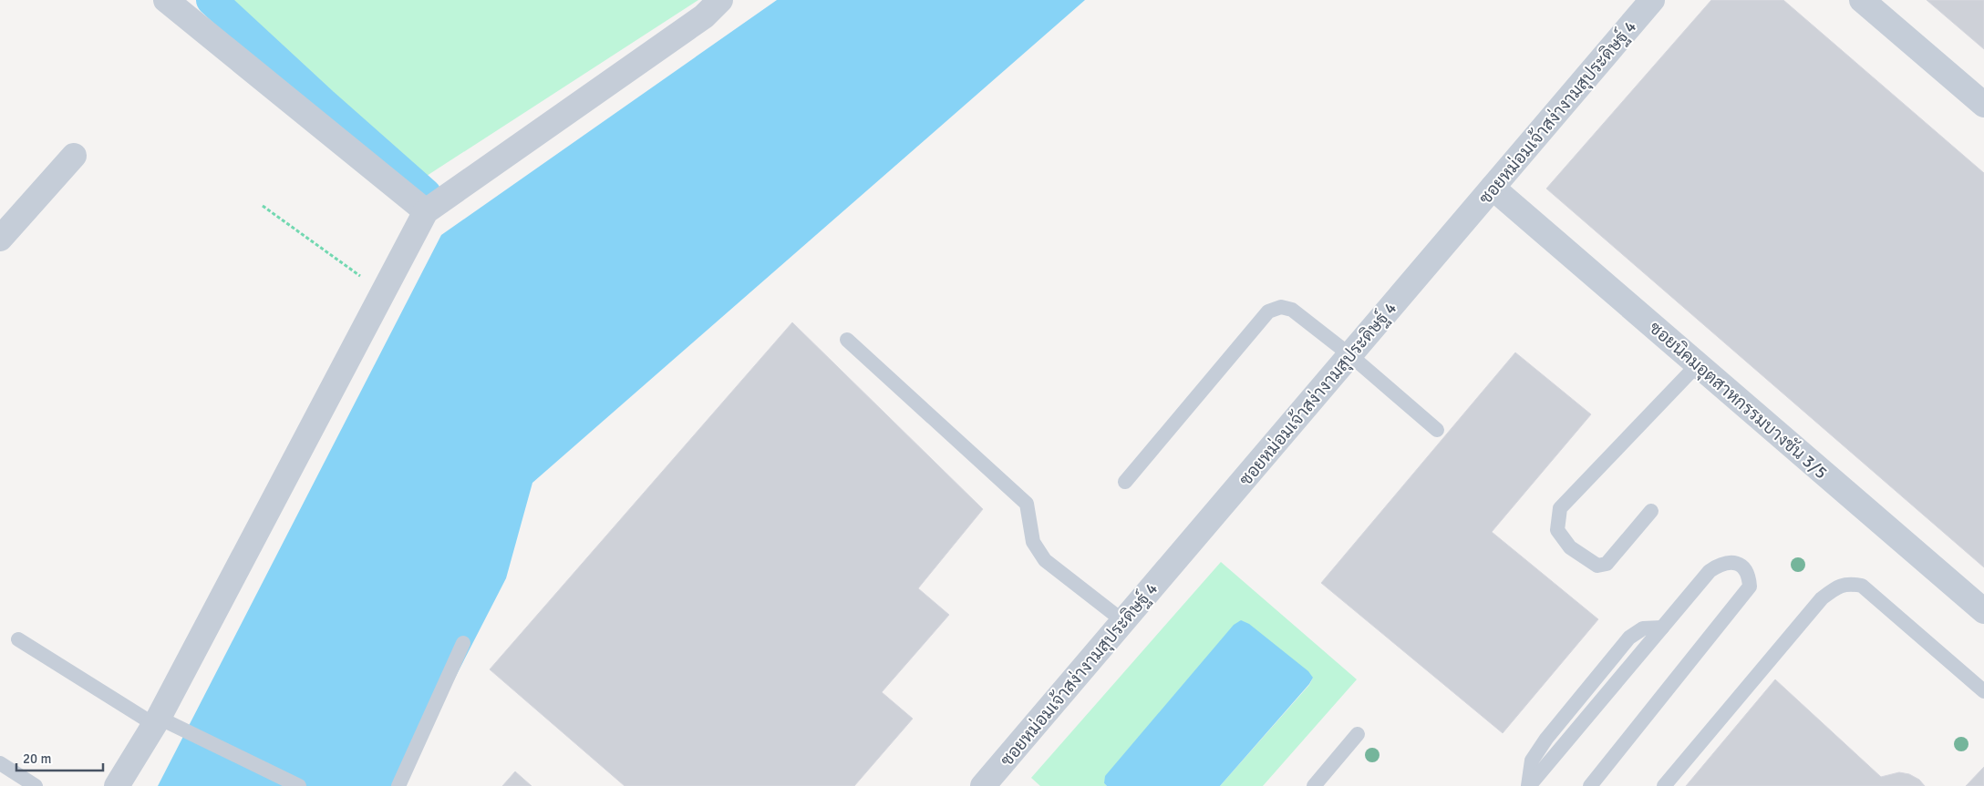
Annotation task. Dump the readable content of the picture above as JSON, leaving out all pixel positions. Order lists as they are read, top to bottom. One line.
{"streets":{"street":["ซอยหม่อมเจ้าสง่างามสุประดิษฐ์ 4","ซอยนิคมอุตสาหกรรมบางชัน 3/5"]},"crossings":[["ซอยหม่อมเจ้าสง่างามสุประดิษฐ์ 4","ซอยนิคมอุตสาหกรรมบางชัน 3/5"]],"scale_bar":"20 m"}
